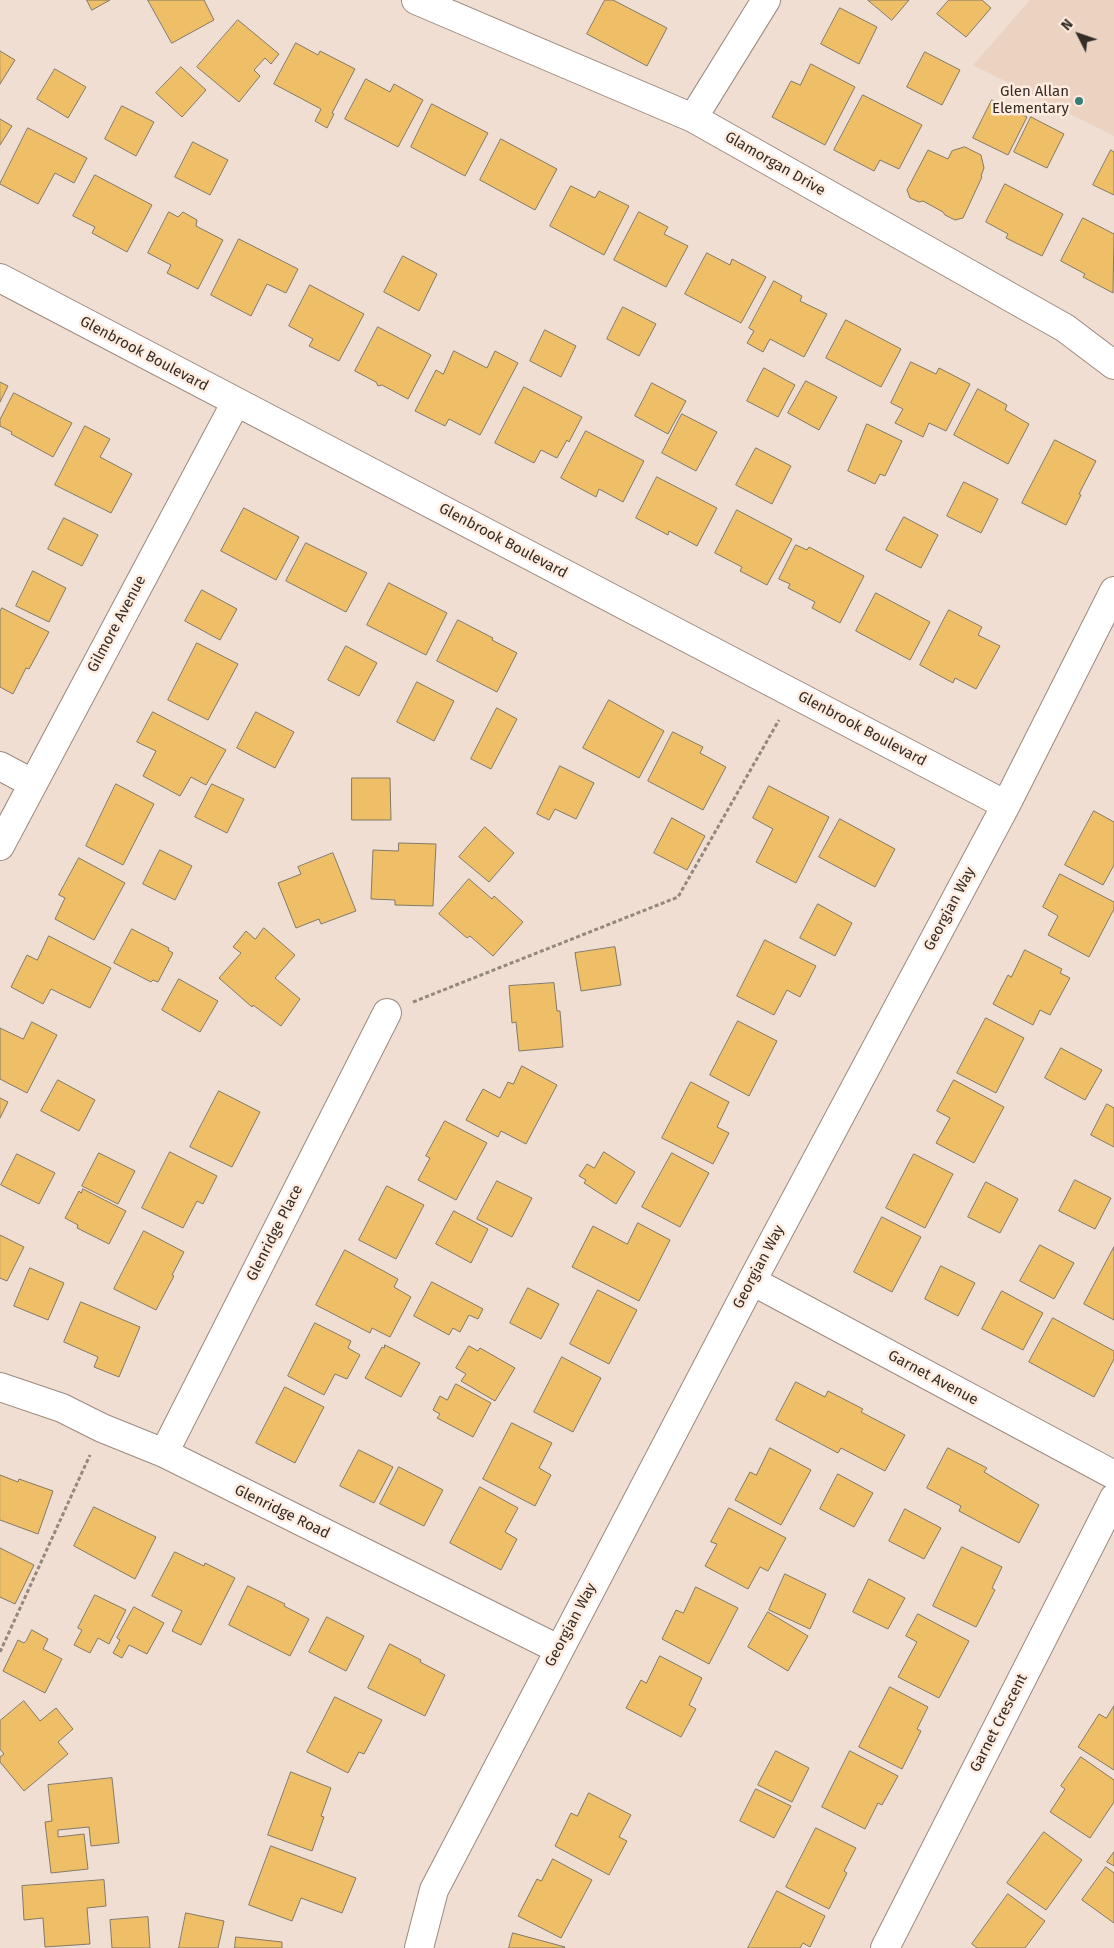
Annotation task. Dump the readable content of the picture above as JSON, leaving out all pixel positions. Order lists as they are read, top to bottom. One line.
{"streets":{"street":["Glamorgan Drive","Glenbrook Boulevard","Gilmore Avenue","Georgian Way","Glenridge Place","Garnet Avenue","Glenridge Road","Garnet Crescent"]},"crossings":[["Glenbrook Boulevard","Gilmore Avenue"],["Glenbrook Boulevard","Georgian Way"],["Georgian Way","Garnet Avenue"],["Georgian Way","Glenridge Road"],["Glenridge Place","Glenridge Road"]],"places":["Glen Allan Elementary"],"north":"top left"}
